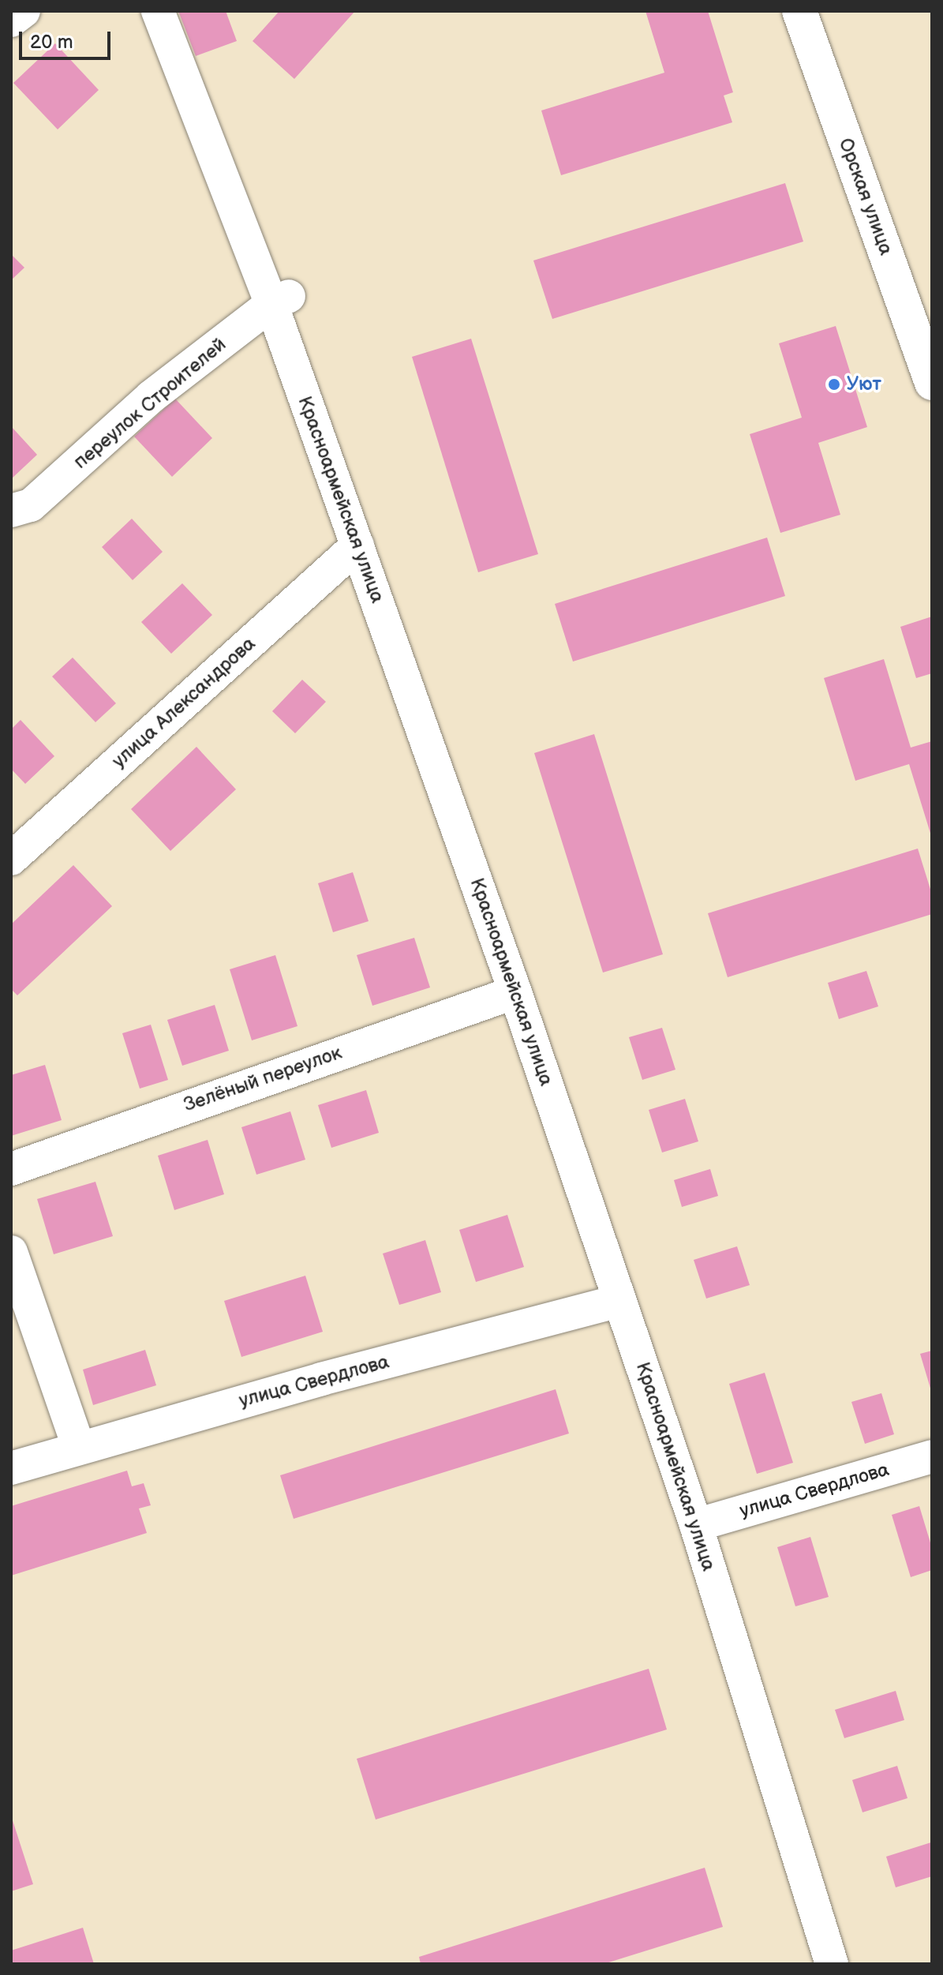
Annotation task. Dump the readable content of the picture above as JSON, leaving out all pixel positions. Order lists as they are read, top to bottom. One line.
{"streets":{"street":["Орская улица","переулок Строителей","Красноармейская улица","улица Александрова","Зелёный переулок","улица Свердлова"]},"crossings":[["переулок Строителей","Красноармейская улица"],["Красноармейская улица","улица Александрова"],["Красноармейская улица","Зелёный переулок"],["Красноармейская улица","улица Свердлова"]],"places":["Уют"],"scale_bar":"20 m"}
